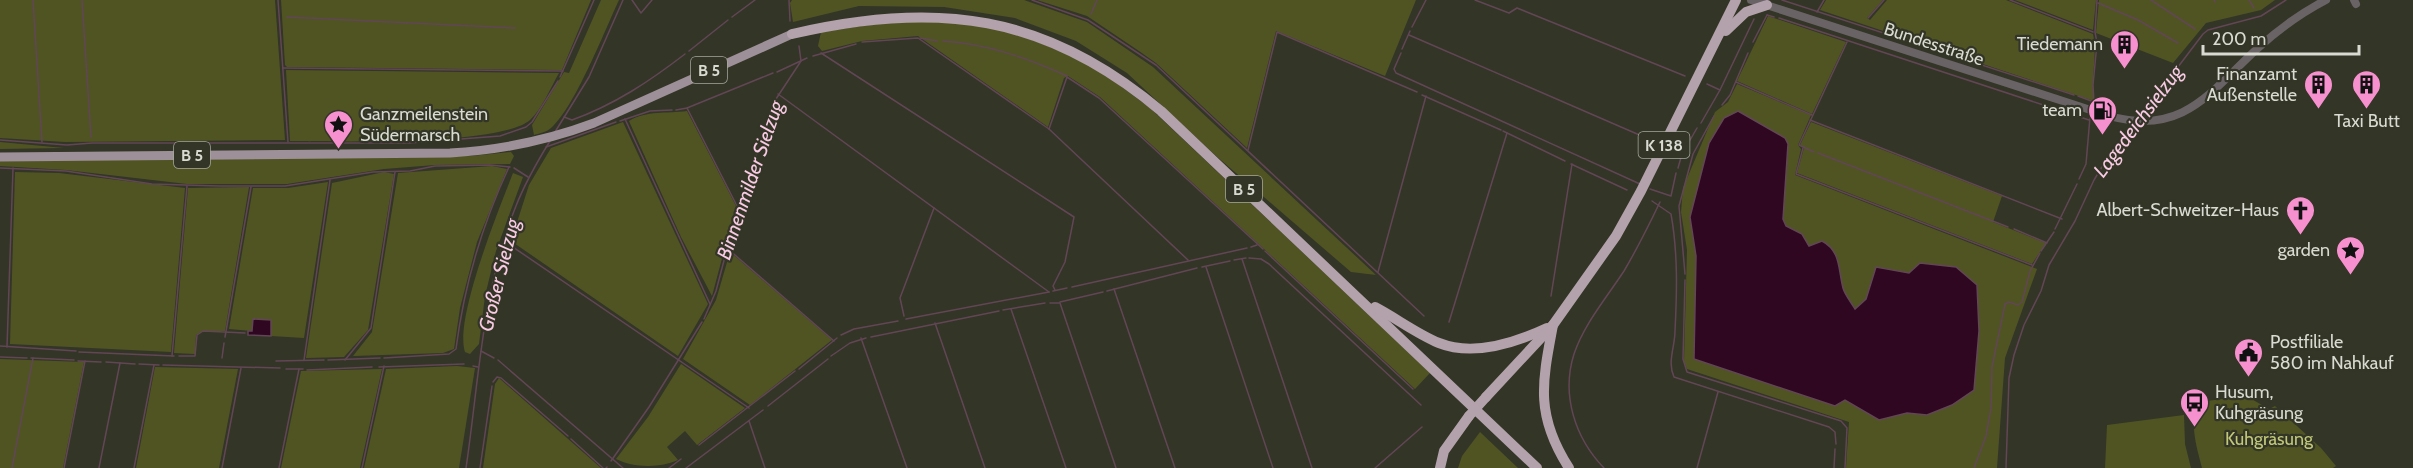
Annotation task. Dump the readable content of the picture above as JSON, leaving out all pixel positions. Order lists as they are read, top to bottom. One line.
{"streets":{"highway":["B 5","K 138"],"street":["Bundesstraße"]},"water":["Lagedeichsielzug","Binnenmilder Sielzug","Großer Sielzug"],"parks":["Kuhgräsung"],"places":{"building":["Tiedemann","Finanzamt Außenstelle","Taxi Butt"],"fuel station":["team"],"place":["Ganzmeilenstein Südermarsch","garden"],"church":["Albert-Schweitzer-Haus"],"public building":["Postfiliale 580 im Nahkauf"],"bus stop":["Husum, Kuhgräsung"]},"scale_bar":"200 m"}
